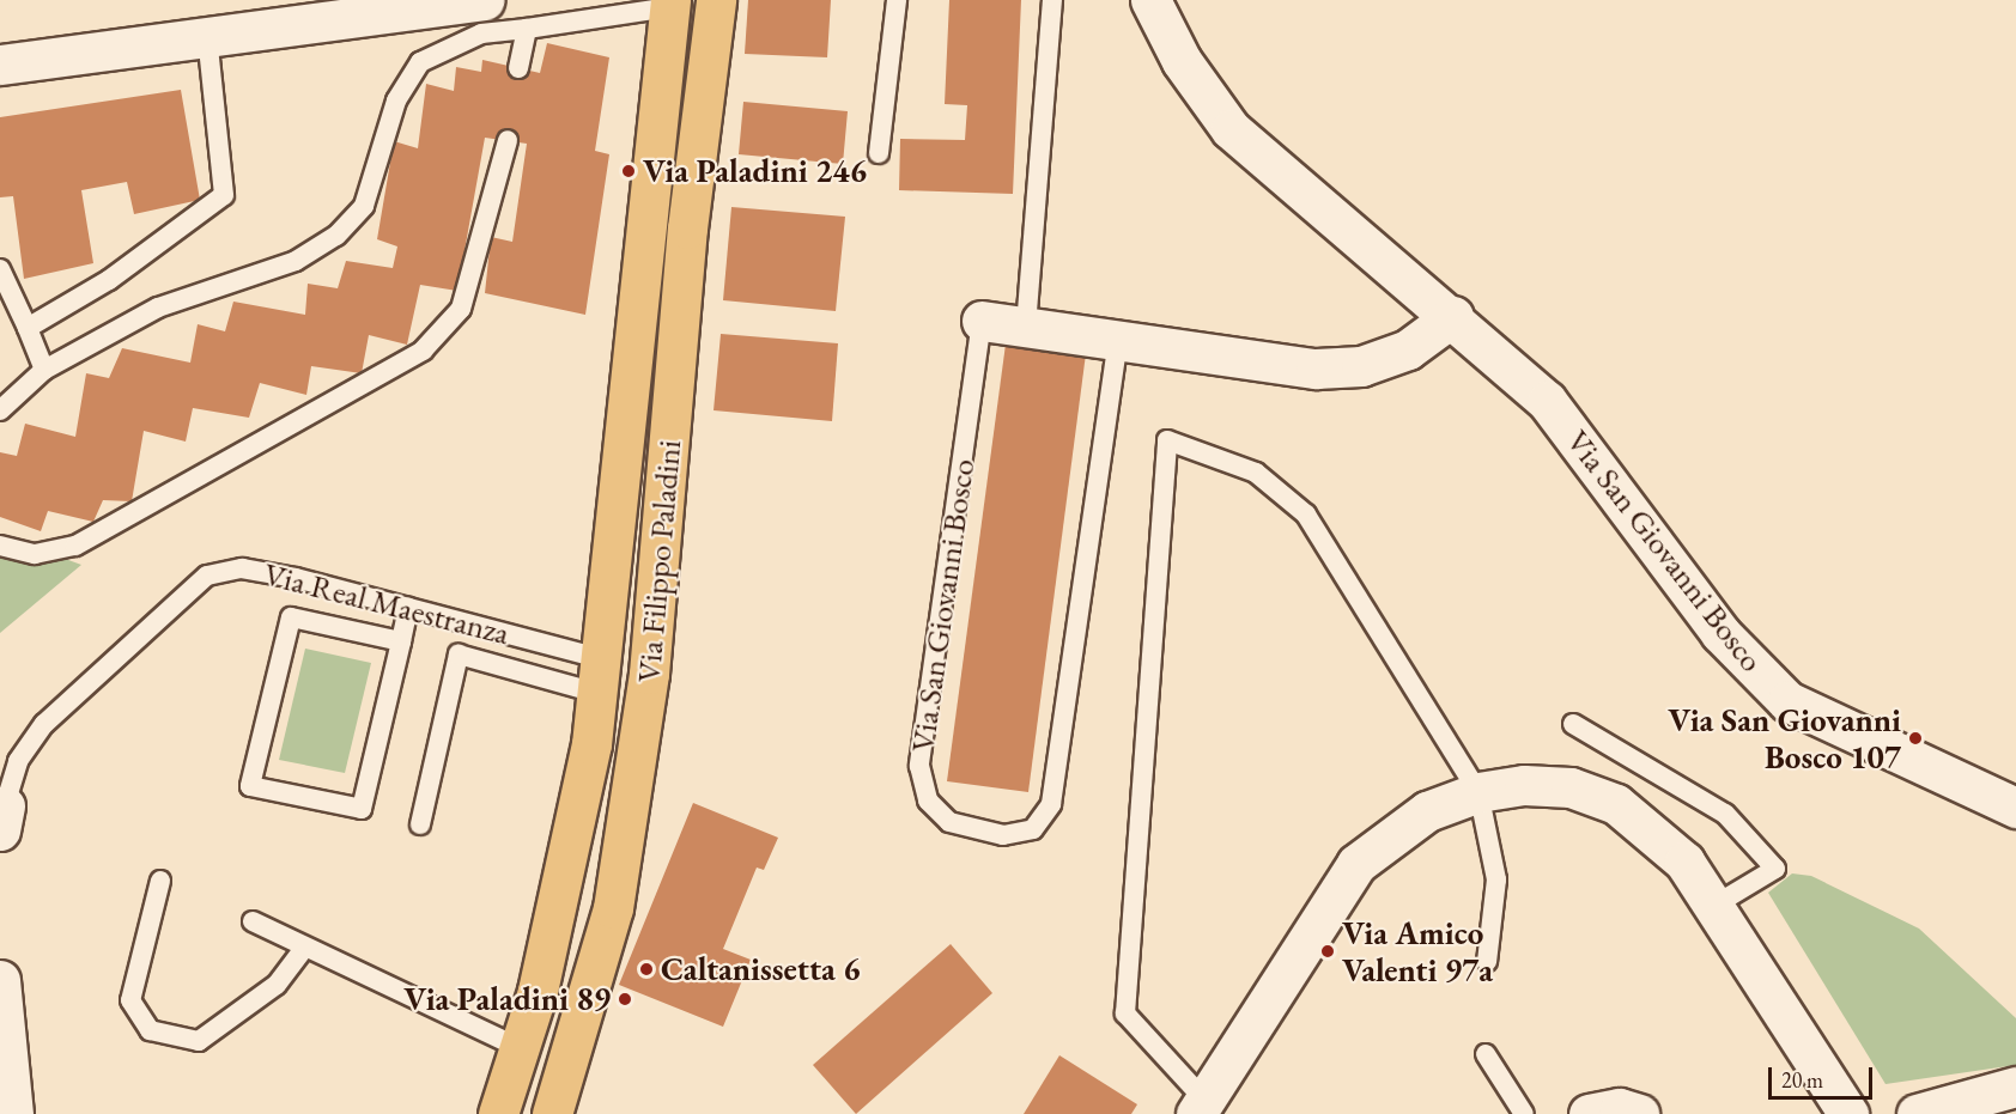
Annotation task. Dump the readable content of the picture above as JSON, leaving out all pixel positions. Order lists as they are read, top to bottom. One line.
{"streets":{"main road":["Via Filippo Paladini"],"street":["Via San Giovanni Bosco"],"lane":["Via Real Maestranza"]},"crossings":[["Via Filippo Paladini","Via Real Maestranza"]],"places":["Via Paladini 246","Via San Giovanni Bosco 107","Via Amico Valenti 97a","Caltanissetta 6","Via Paladini 89"],"scale_bar":"20 m"}
